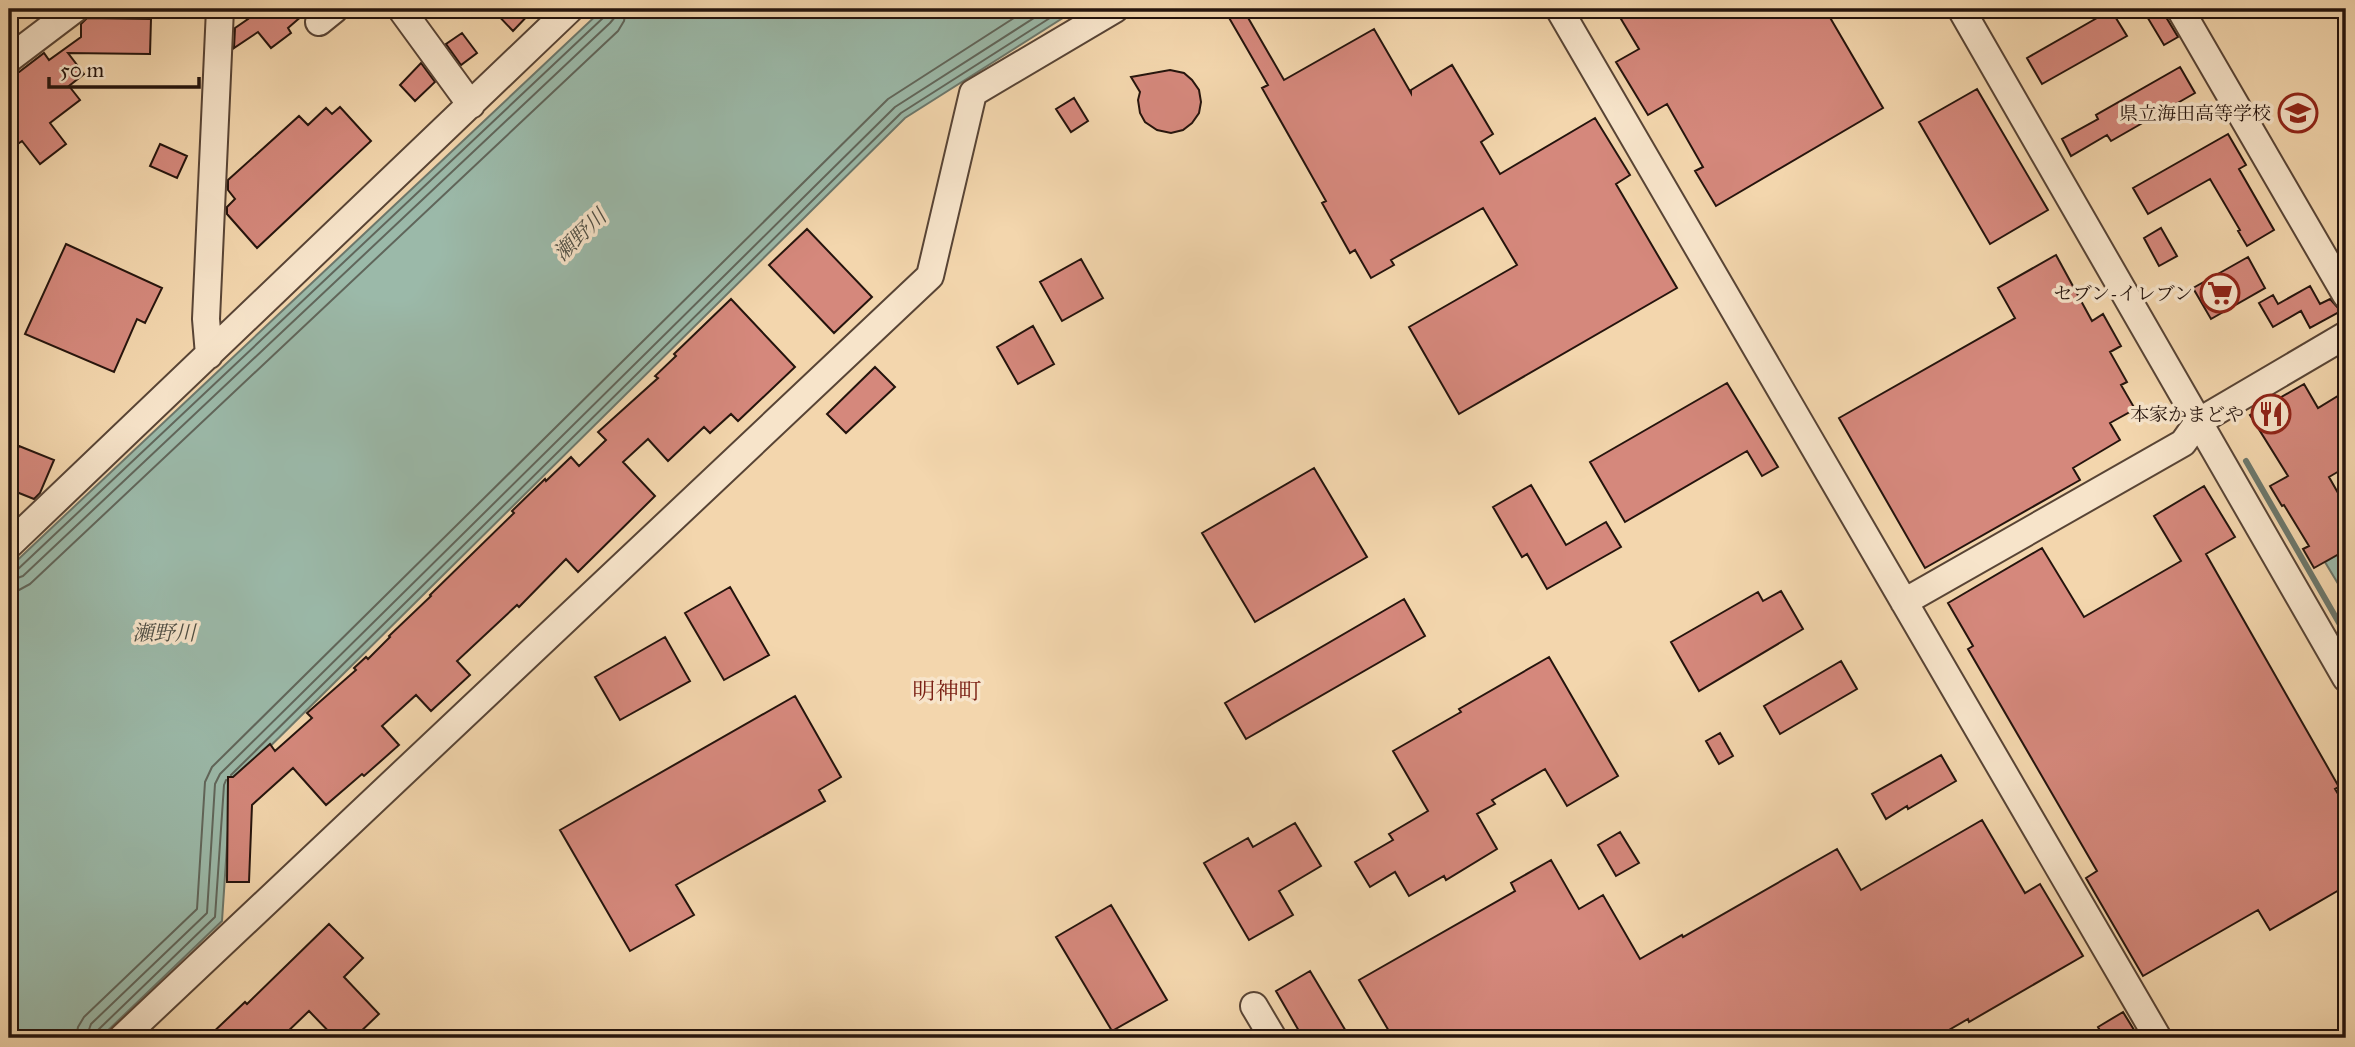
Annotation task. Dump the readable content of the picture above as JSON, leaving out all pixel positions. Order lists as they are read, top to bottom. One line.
{"districts":["明神町"],"water":["瀬野川"],"places":{"school or university":["県立海田高等学校"],"supermarket":["セブン-イレブン"],"restaurant":["本家かまどや"]},"scale_bar":"50 m"}
